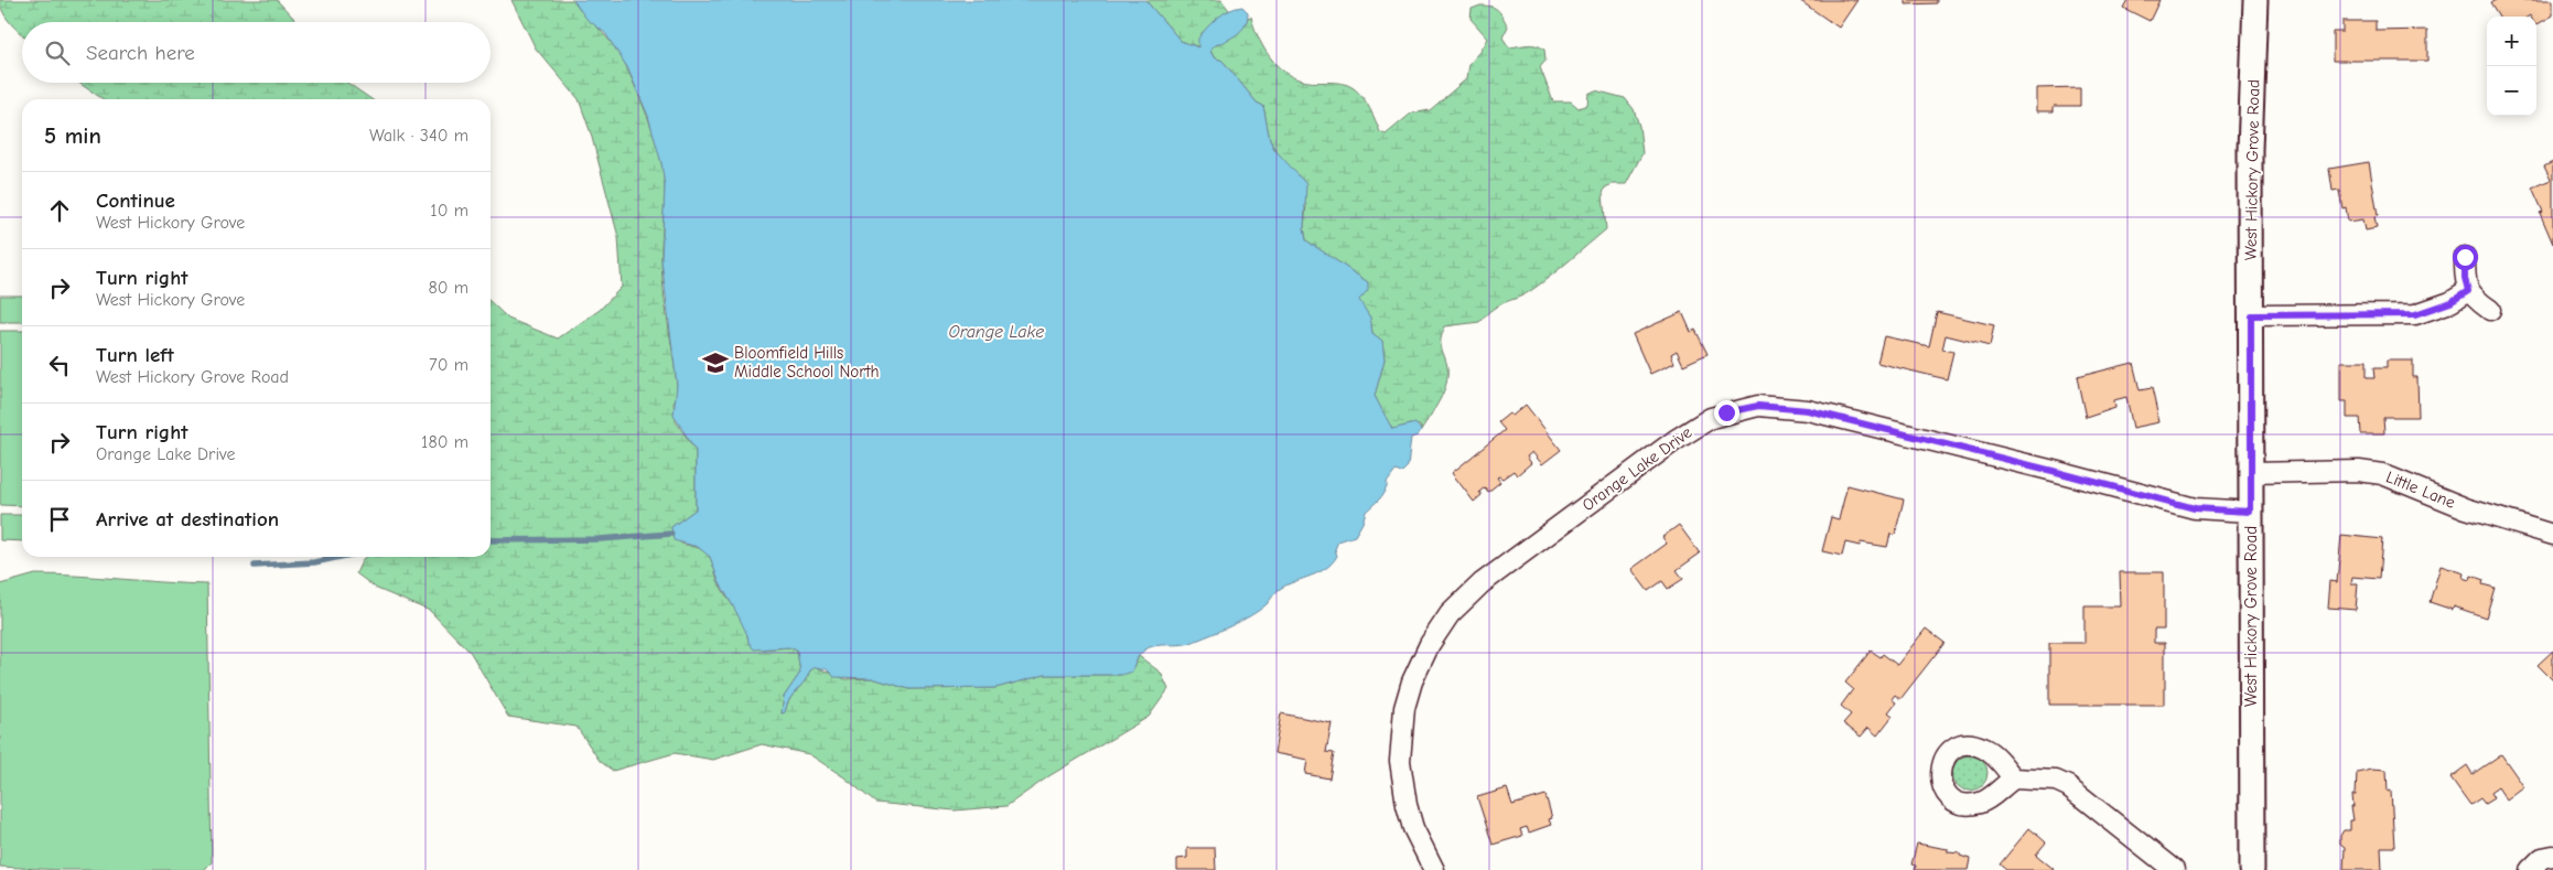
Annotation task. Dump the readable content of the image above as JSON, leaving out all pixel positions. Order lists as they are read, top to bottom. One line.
{"streets":{"street":["West Hickory Grove Road","Orange Lake Drive","Little Lane"]},"crossings":[["West Hickory Grove Road","Orange Lake Drive"],["West Hickory Grove Road","Little Lane"]],"water":["Orange Lake"],"places":{"school or university":["Bloomfield Hills Middle School North"]},"page":{"map_buttons":["+","−"],"search":"Search here","heading":["5 min","Walk · 340 m"],"list":[["Continue","West Hickory Grove","10 m"],["Turn right","West Hickory Grove","80 m"],["Turn left","West Hickory Grove Road","70 m"],["Turn right","Orange Lake Drive","180 m"],"Arrive at destination"]}}
